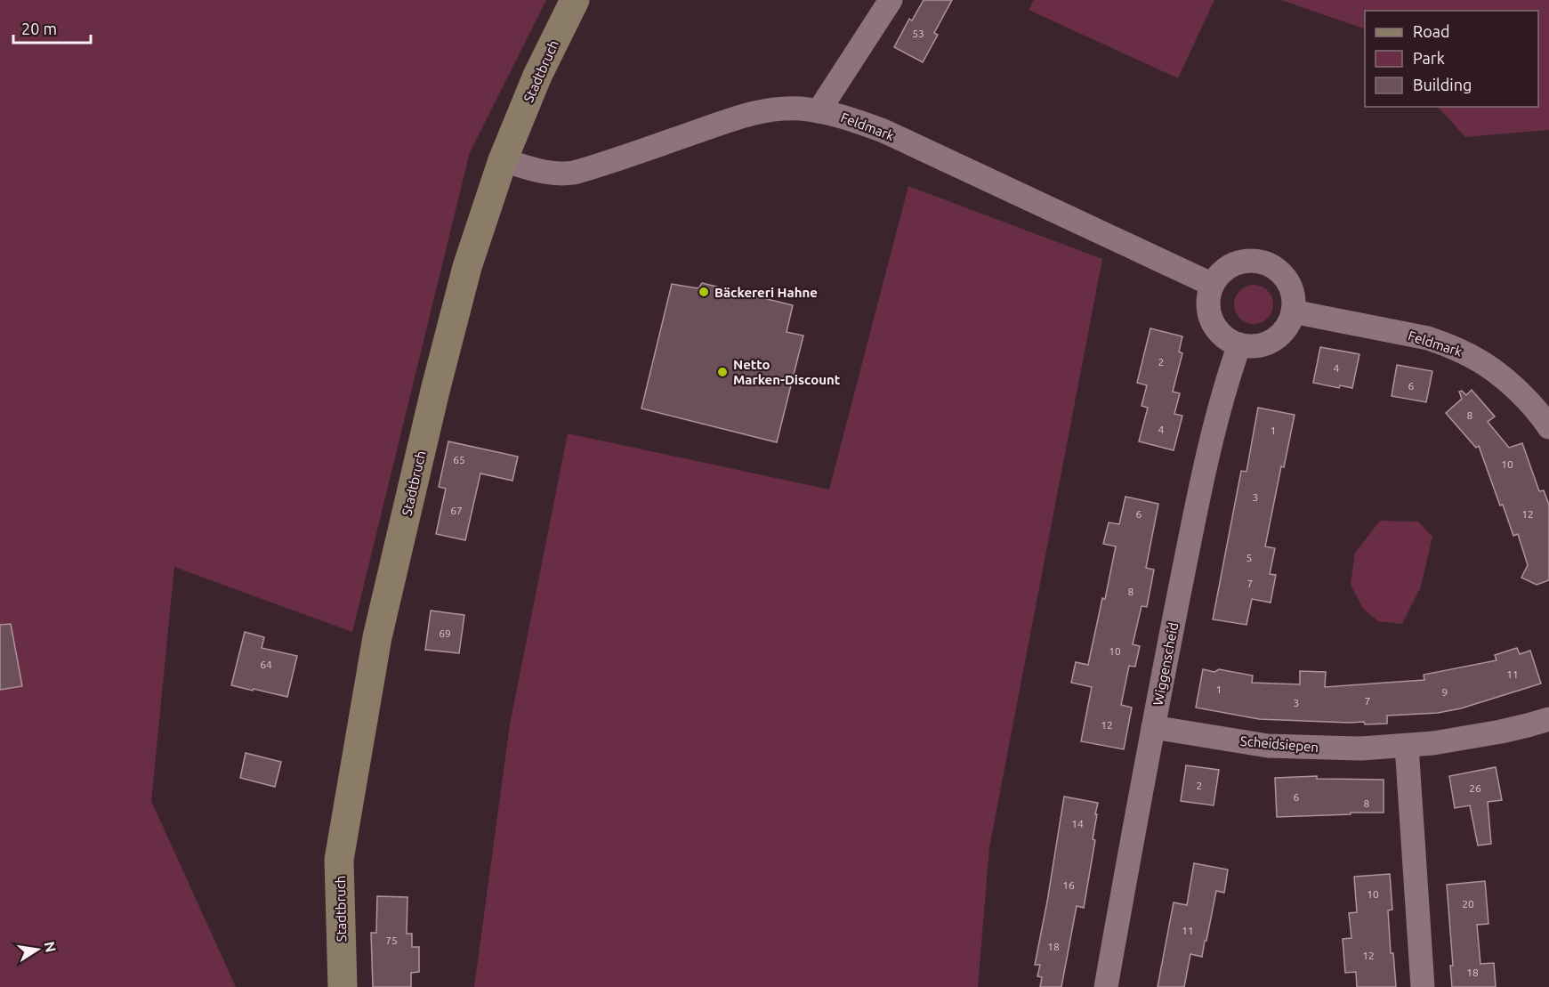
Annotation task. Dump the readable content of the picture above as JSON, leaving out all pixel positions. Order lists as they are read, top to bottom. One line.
{"streets":{"street":["Stadtbruch","Feldmark","Wiggenscheid","Scheidsiepen"]},"crossings":[["Stadtbruch","Feldmark"],["Feldmark","Wiggenscheid"],["Wiggenscheid","Scheidsiepen"]],"places":["Bäckereri Hahne","Netto Marken-Discount"],"house_numbers":["53","2","4","6","8","4","1","65","10","3","67","6","12","5","7","8","69","10","64","11","1","9","7","3","12","2","26","6","8","14","16","10","20","11","75","18","12","18"],"legend":["Road","Park","Building"],"scale_bar":"20 m","north":"right"}
